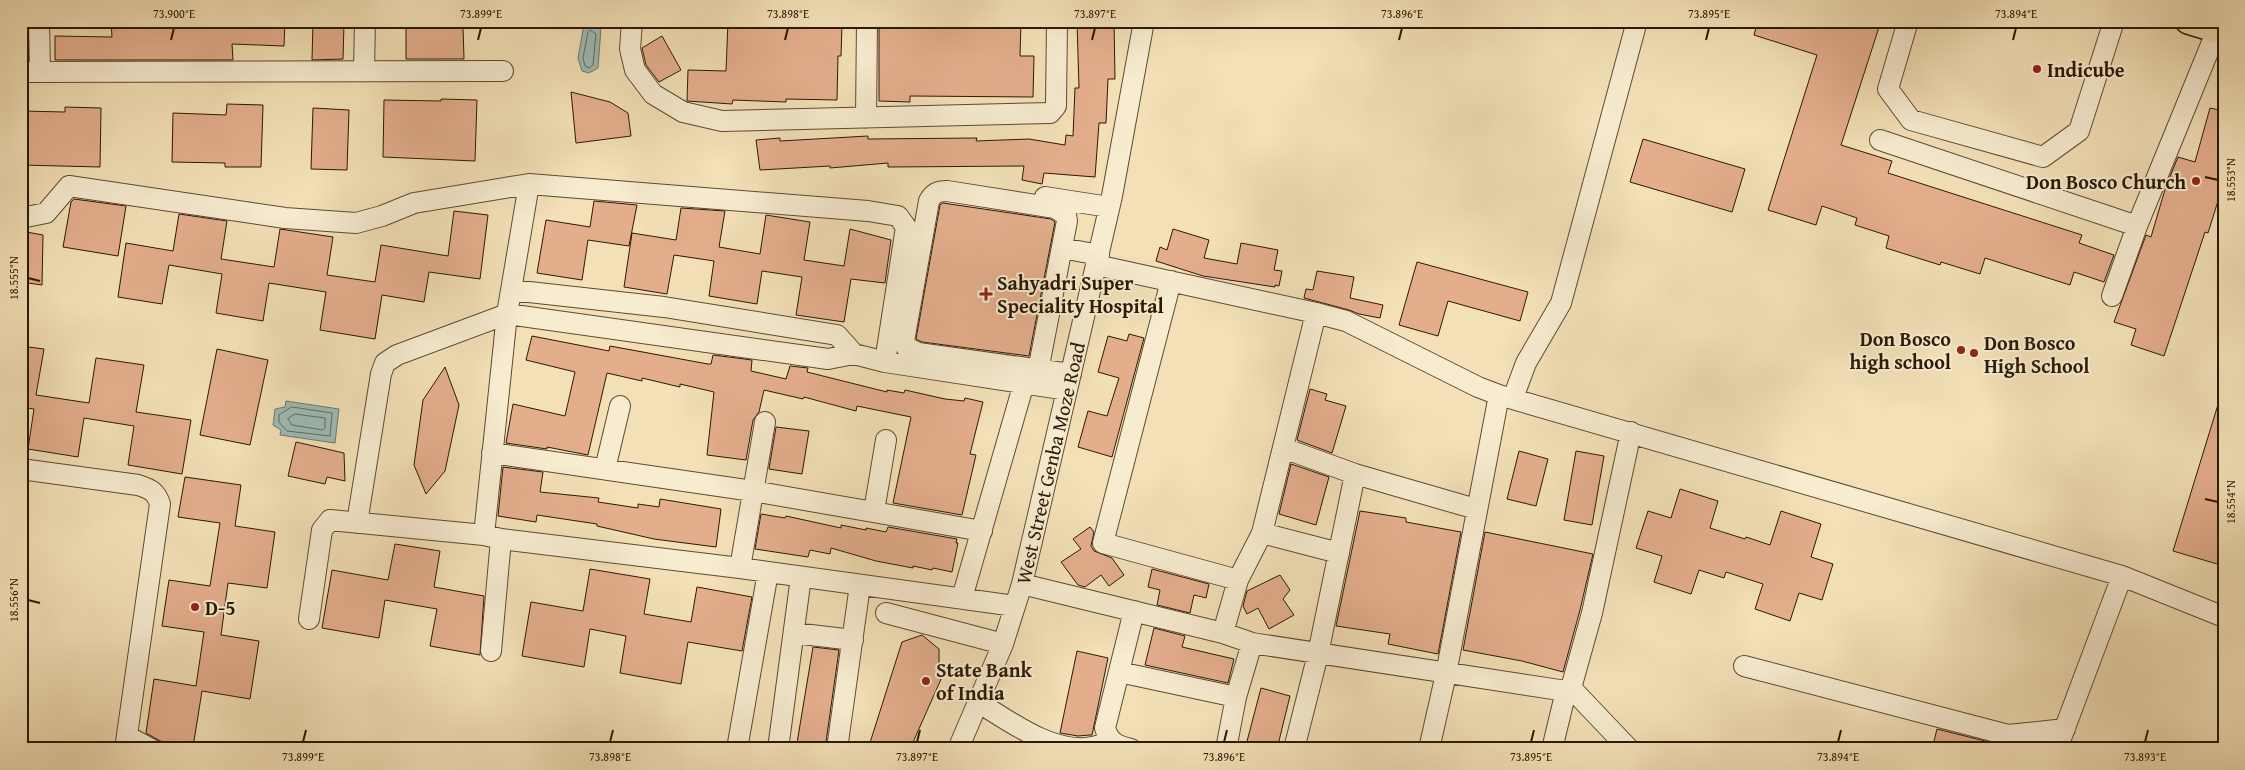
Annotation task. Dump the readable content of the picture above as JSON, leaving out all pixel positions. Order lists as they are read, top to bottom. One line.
{"streets":{"street":["West Street Genba Moze Road"]},"places":{"other":["Indicube","Don Bosco Church","Don Bosco high school","Don Bosco High School","D-5","State Bank of India"],"health":["Sahyadri Super Speciality Hospital"]},"coordinates":["73.900°E","73.899°E","73.898°E","73.897°E","73.896°E","73.895°E","73.894°E","18.553°N","18.555°N","18.554°N","18.556°N","73.893°E"]}
